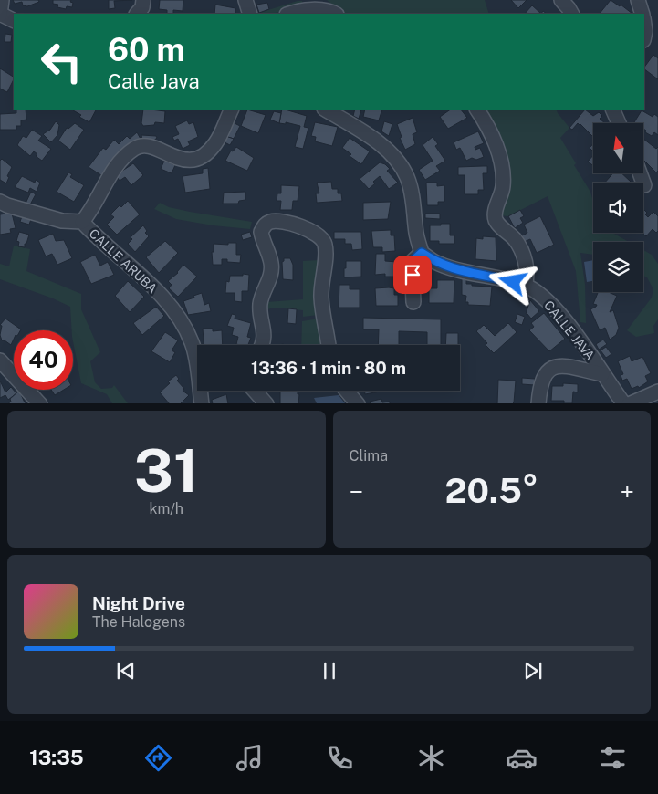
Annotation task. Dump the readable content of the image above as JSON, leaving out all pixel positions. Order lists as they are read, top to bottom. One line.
{"streets":{"street":["CALLE ARUBA","CALLE JAVA"]},"north":"top","page":{"turn":["60 m","Calle Java"],"limit":"40","trip":"13:36 · 1 min · 80 m","tile":[["31","km/h"],"Clima"],"heat":["−","20.5°","+"],"song":["Night Drive","The Halogens"],"tabs":"13:35"}}
